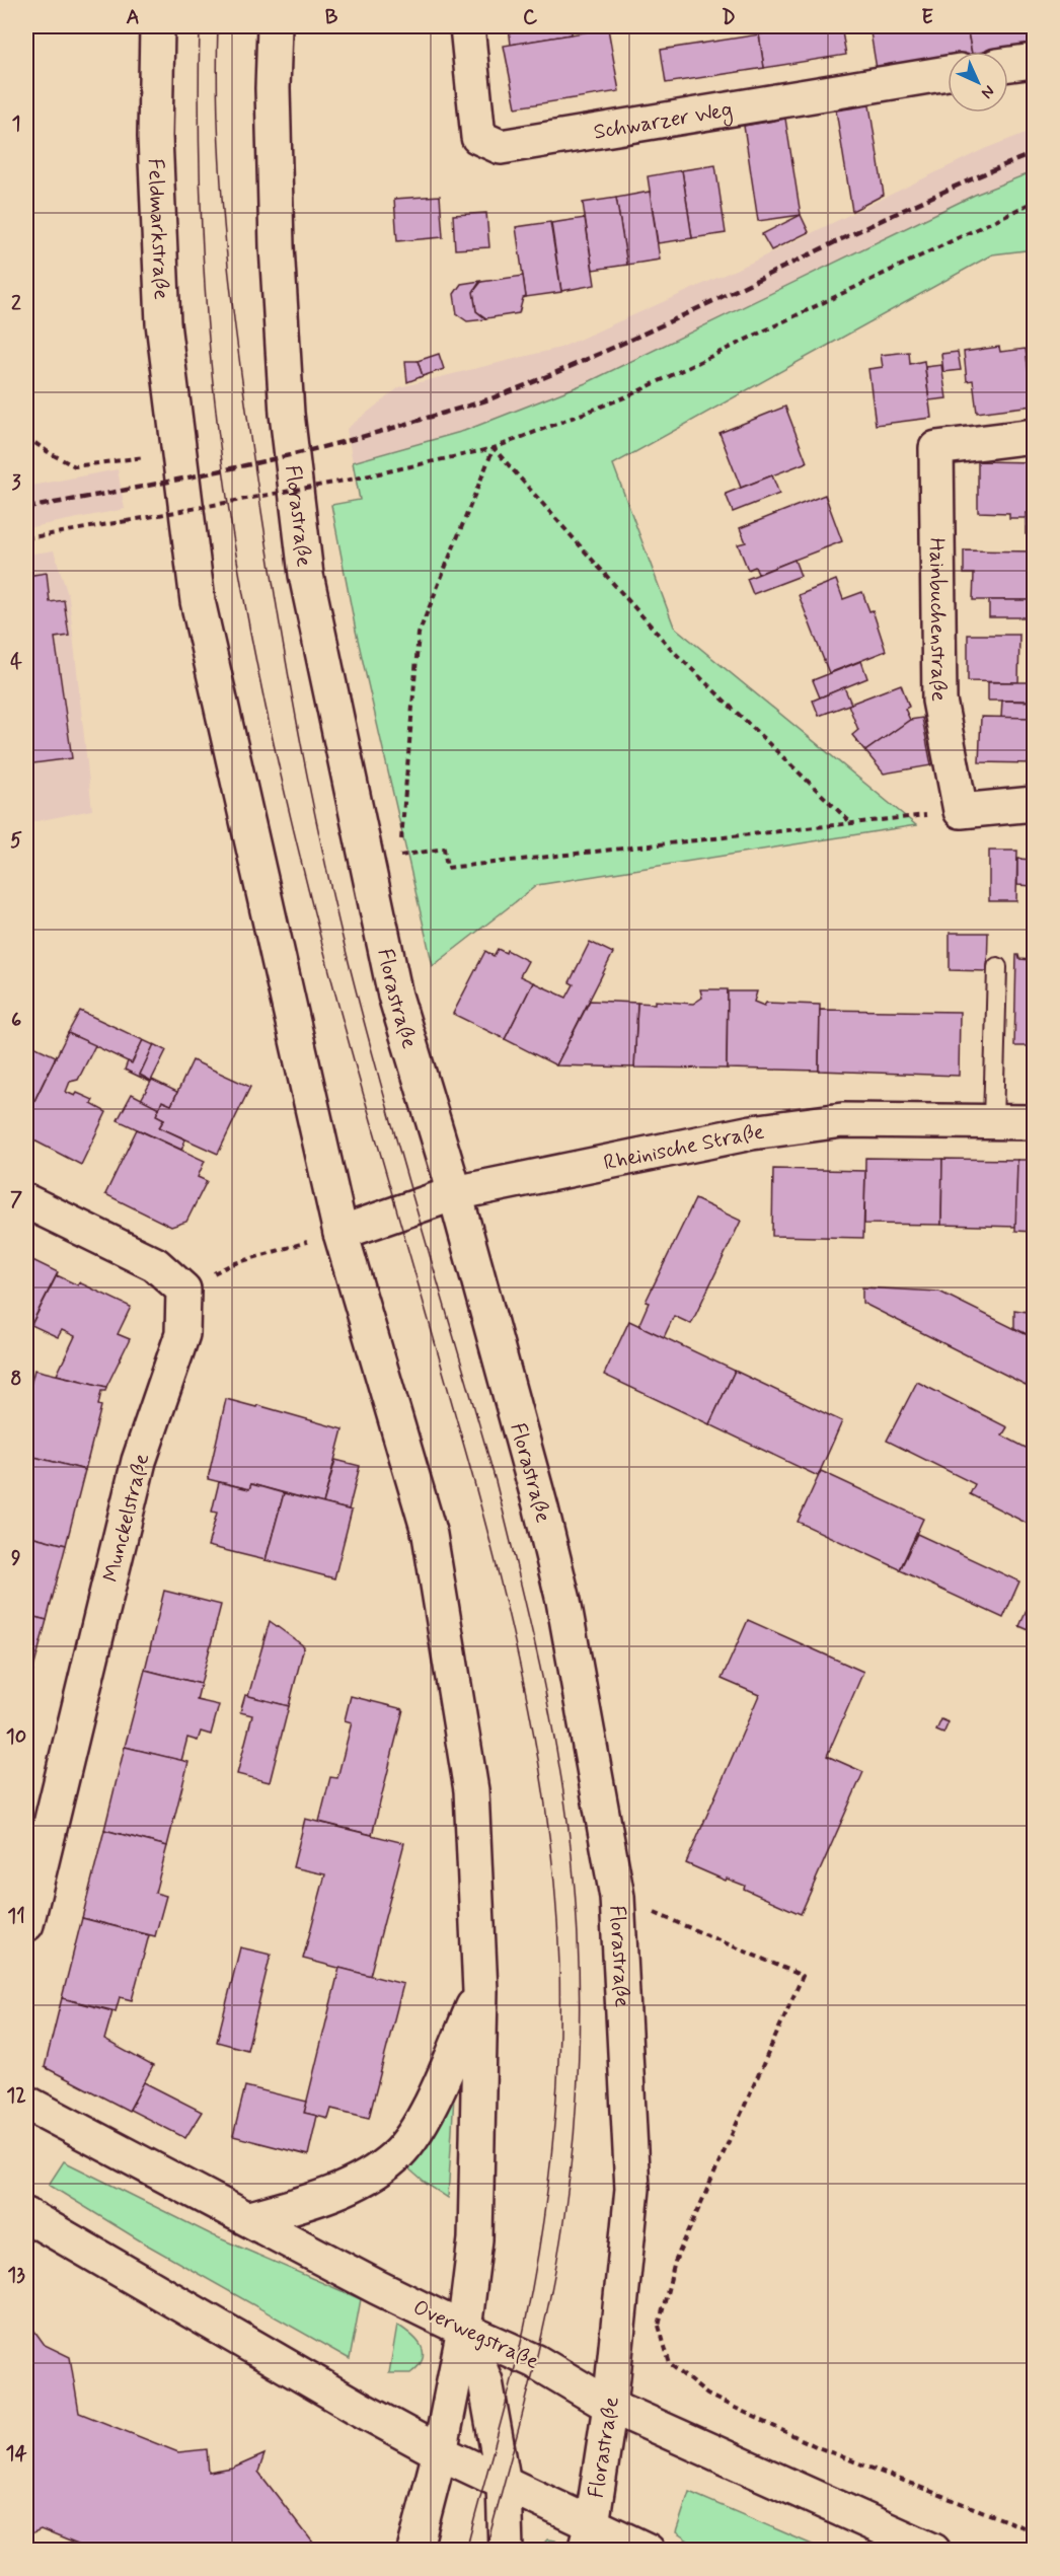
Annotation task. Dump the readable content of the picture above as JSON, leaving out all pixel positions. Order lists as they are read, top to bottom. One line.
{"streets":{"main road":["Schwarzer Weg","Feldmarkstraße","Florastraße","Hainbuchenstraße","Rheinische Straße","Munckelstraße","Overwegstraße"]},"crossings":[["Feldmarkstraße","Rheinische Straße"],["Florastraße","Rheinische Straße"],["Florastraße","Overwegstraße"]],"north":"bottom right","grid":{"columns":["A","B","C","D","E"],"rows":["1","2","3","4","5","6","7","8","9","10","11","12","13","14"]}}
